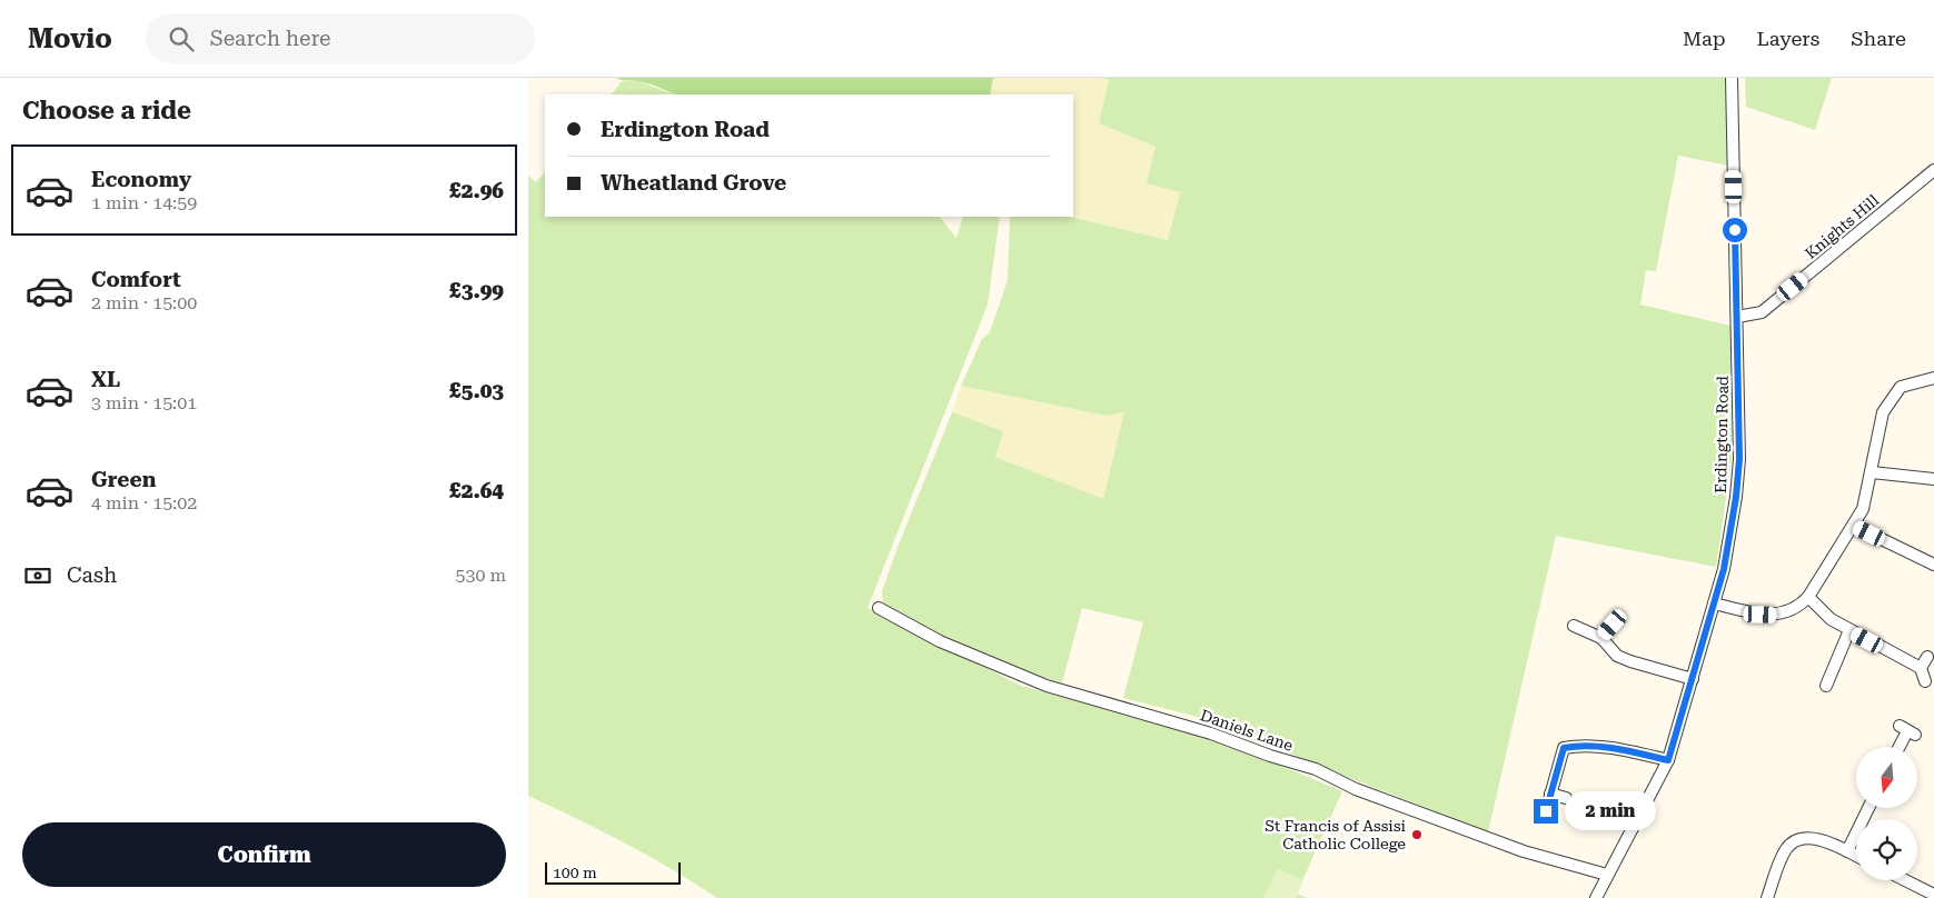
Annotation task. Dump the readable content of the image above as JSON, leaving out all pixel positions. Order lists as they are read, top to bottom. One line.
{"streets":{"street":["Knights Hill","Erdington Road","Daniels Lane"]},"crossings":[["Knights Hill","Erdington Road"],["Erdington Road","Daniels Lane"]],"places":["St Francis of Assisi Catholic College"],"scale_bar":"100 m","north":"bottom","page":{"header":"Movio","search":"Search here","nav":["Map","Layers","Share"],"heading":"Choose a ride","banner":["Erdington Road","Wheatland Grove"],"list":[{"name":"Economy","note":"1 min · 14:59","value":"£2.96"},{"name":"Comfort","note":"2 min · 15:00","value":"£3.99"},{"name":"XL","note":"3 min · 15:01","value":"£5.03"},{"name":"Green","note":"4 min · 15:02","value":"£2.64"}],"pay":["Cash","530 m"],"bubble":"2 min","buttons":"Confirm","scale":"100 m"}}
